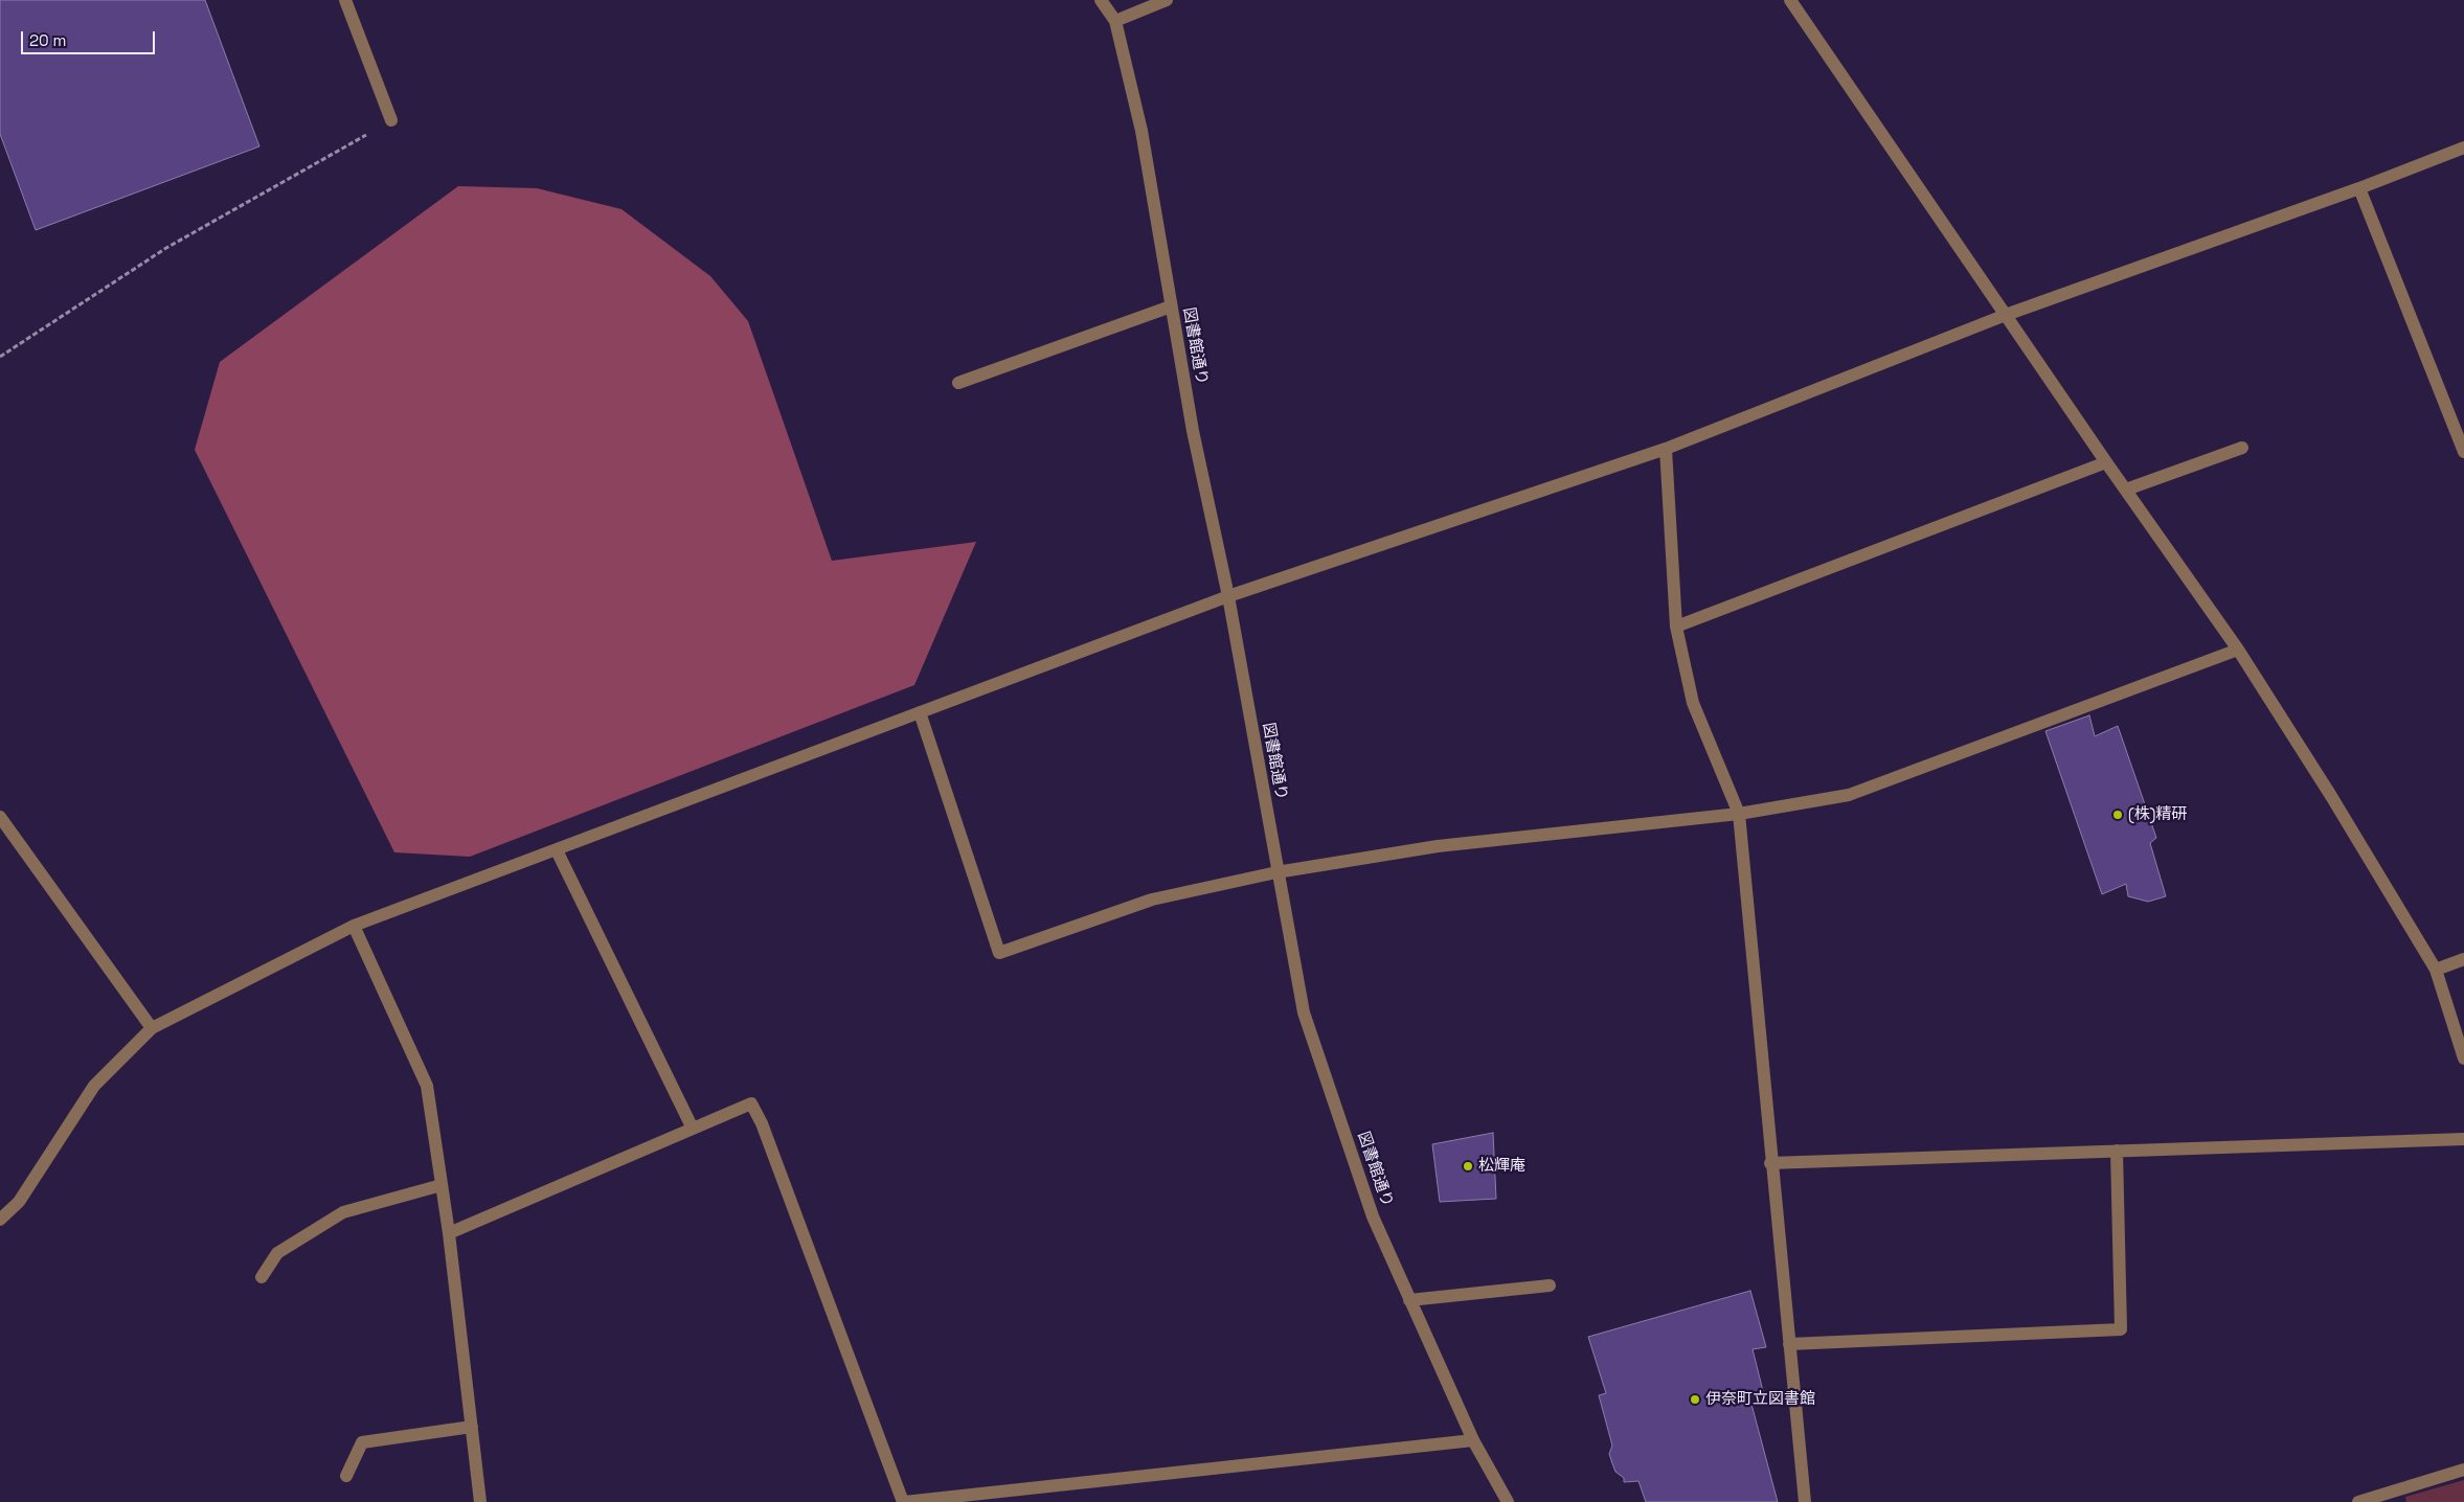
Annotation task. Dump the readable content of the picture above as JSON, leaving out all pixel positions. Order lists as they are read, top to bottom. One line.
{"streets":{"street":["図書館通り"]},"places":["(株)精研","松輝庵","伊奈町立図書館"],"scale_bar":"20 m"}
